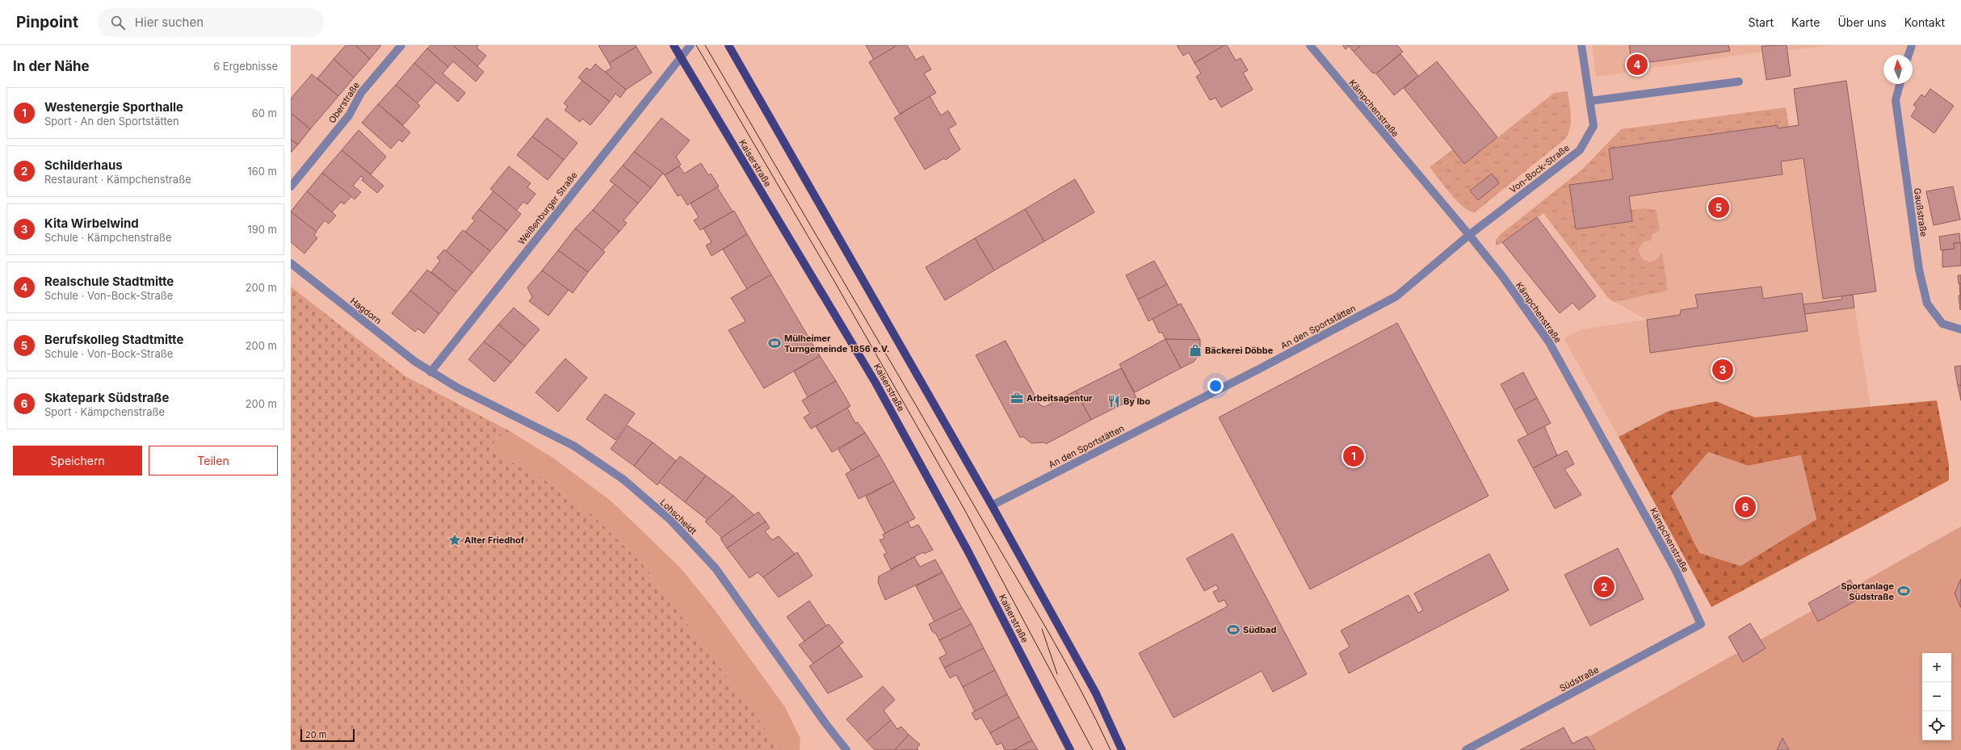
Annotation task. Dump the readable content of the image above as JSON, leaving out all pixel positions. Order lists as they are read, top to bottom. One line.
{"streets":{"main road":["Kaiserstraße"],"street":["Oberstraße","Kämpchenstraße","Von-Bock-Straße","Weißenburger Straße","Gaußstraße","Hagdorn","An den Sportstätten","Lohscheidt","Südstraße"]},"crossings":[["Kämpchenstraße","Von-Bock-Straße"],["Kämpchenstraße","An den Sportstätten"],["Kämpchenstraße","Südstraße"],["Kaiserstraße","Weißenburger Straße"],["Von-Bock-Straße","An den Sportstätten"],["Weißenburger Straße","Hagdorn"],["Weißenburger Straße","Lohscheidt"],["Hagdorn","Lohscheidt"]],"places":{"sports":["Mülheimer Turngemeinde 1856 e.V.","Sportanlage Südstraße","Südbad"],"shop":["Bäckerei Döbbe"],"office":["Arbeitsagentur"],"restaurant":["By Ibo"],"place":["Alter Friedhof"]},"scale_bar":"20 m","north":"top","page":{"header":"Pinpoint","search":"Hier suchen","nav":["Start","Karte","Über uns","Kontakt"],"heading":["In der Nähe","6 Ergebnisse"],"pins":["4","5","3","1","6","2"],"list":[{"mark":"1","name":"Westenergie Sporthalle","note":"Sport · An den Sportstätten","value":"60 m"},{"mark":"2","name":"Schilderhaus","note":"Restaurant · Kämpchenstraße","value":"160 m"},{"mark":"3","name":"Kita Wirbelwind","note":"Schule · Kämpchenstraße","value":"190 m"},{"mark":"4","name":"Realschule Stadtmitte","note":"Schule · Von-Bock-Straße","value":"200 m"},{"mark":"5","name":"Berufskolleg Stadtmitte","note":"Schule · Von-Bock-Straße","value":"200 m"},{"mark":"6","name":"Skatepark Südstraße","note":"Sport · Kämpchenstraße","value":"200 m"}],"buttons":["Speichern","Teilen"],"map_buttons":["+","−"],"scale":"20 m"}}
